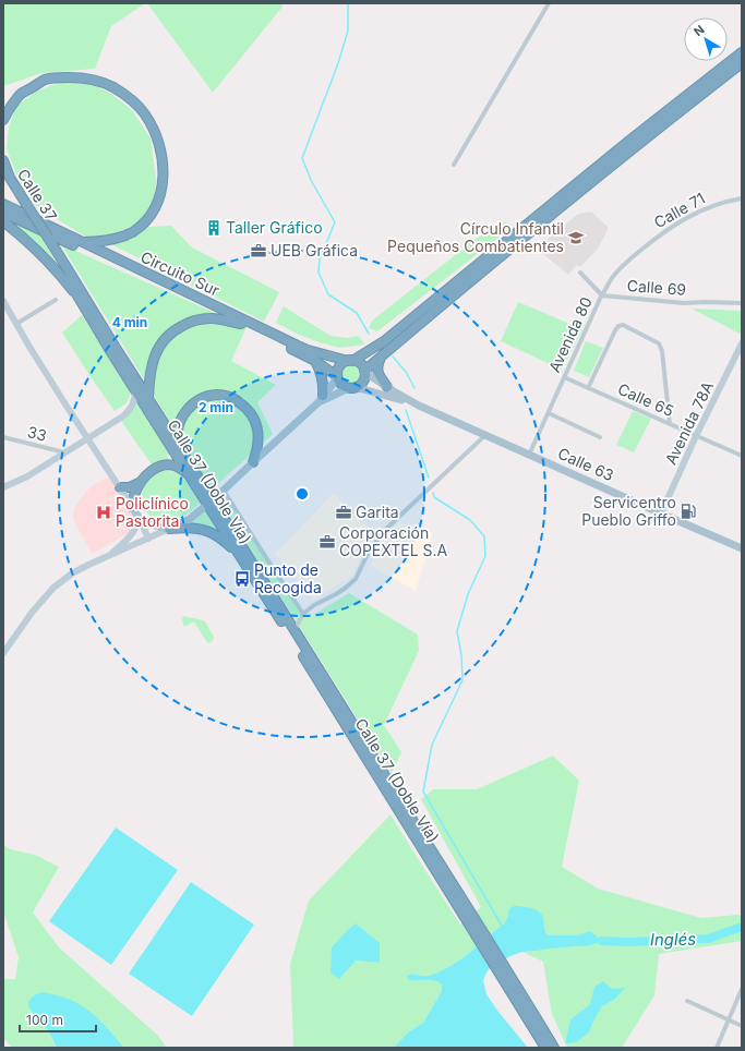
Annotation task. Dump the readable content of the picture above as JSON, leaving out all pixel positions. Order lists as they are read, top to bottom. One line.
{"streets":{"highway":["Calle 37","Circuito Sur","Calle 37 (Doble Vía)"],"main road":["Calle 63"],"street":["Calle 71","Calle 69","Avenida 80","Calle 65","Avenida 78A","33"]},"crossings":[["Calle 37","Calle 37 (Doble Vía)"],["Calle 71","Avenida 80"],["Circuito Sur","Calle 63"],["Calle 69","Avenida 80"],["Avenida 80","Calle 65"],["Avenida 80","Calle 63"],["Calle 65","Avenida 78A"],["Avenida 78A","Calle 63"]],"water":["Inglés"],"places":{"building":["Taller Gráfico"],"school or university":["Círculo Infantil Pequeños Combatientes"],"office":["UEB Gráfica","Garita","Corporación COPEXTEL S.A"],"fuel station":["Servicentro Pueblo Griffo"],"hospital":["Policlínico Pastorita"],"bus stop":["Punto de Recogida"]},"scale_bar":"100 m","north":"top left","rings":["4 min","2 min"]}
